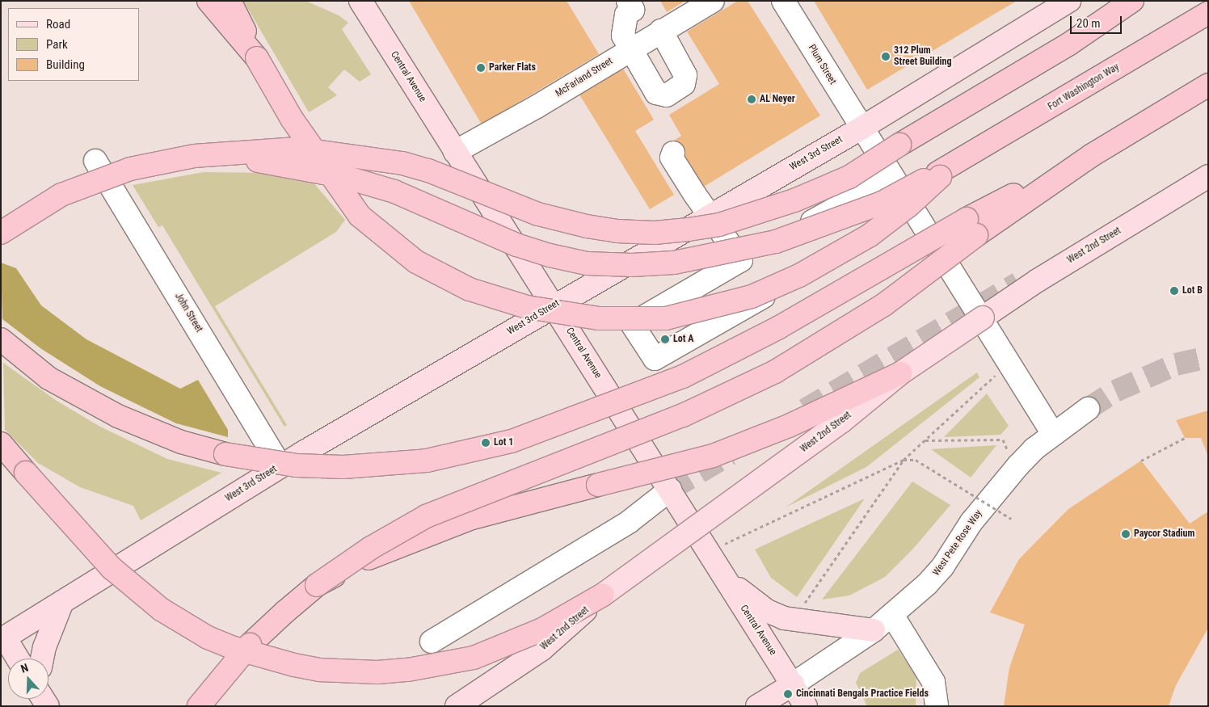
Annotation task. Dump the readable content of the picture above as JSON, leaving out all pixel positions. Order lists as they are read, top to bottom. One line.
{"streets":{"highway":["Fort Washington Way"],"main road":["Central Avenue","West 3rd Street","West 2nd Street","West Pete Rose Way"],"street":["Plum Street","McFarland Street","John Street"]},"crossings":[["Plum Street","West 3rd Street"],["Plum Street","West Pete Rose Way"],["Central Avenue","McFarland Street"],["Central Avenue","West 3rd Street"],["Central Avenue","West Pete Rose Way"],["West 3rd Street","John Street"]],"places":["312 Plum Street Building","Parker Flats","AL Neyer","Lot B","Lot A","Lot 1","Paycor Stadium","Cincinnati Bengals Practice Fields"],"legend":["Road","Park","Building"],"scale_bar":"20 m","north":"top"}
